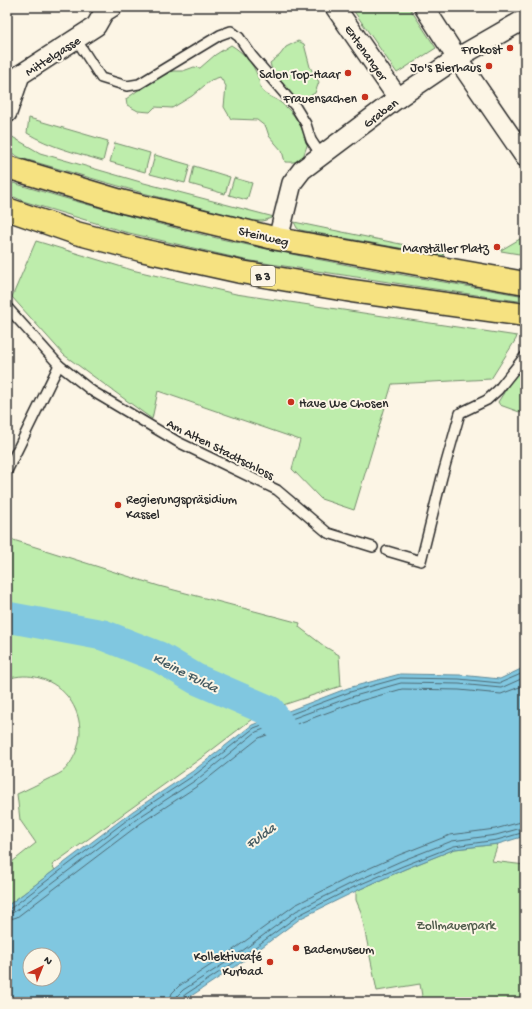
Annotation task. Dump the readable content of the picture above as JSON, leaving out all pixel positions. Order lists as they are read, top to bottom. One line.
{"streets":{"main road":["Steinweg","B 3"],"street":["Entenanger","Mittelgasse","Graben"],"lane":["Am Alten Stadtschloss"]},"crossings":[["Entenanger","Graben"],["Graben","Steinweg"]],"water":["Kleine Fulda","Fulda"],"parks":["Zollmauerpark"],"places":["Frokost","Jo's Bierhaus","Salon Top-Haar","Frauensachen","Marställer Platz","Have We Chosen","Regierungspräsidium Kassel","Bademuseum","Kollektivcafé Kurbad"],"north":"top right"}
